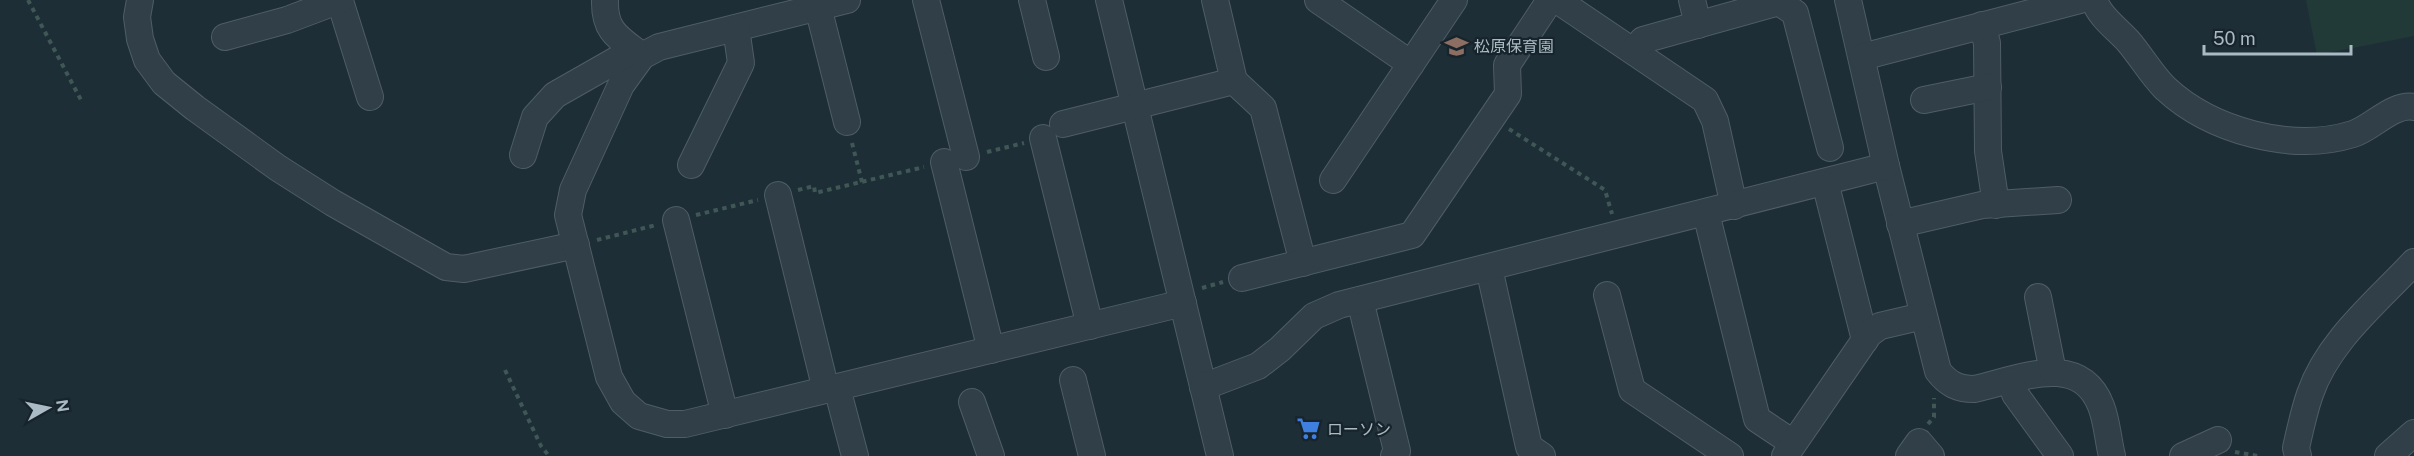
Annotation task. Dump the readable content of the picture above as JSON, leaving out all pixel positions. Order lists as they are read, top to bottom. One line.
{"places":{"school or university":["松原保育園"],"supermarket":["ローソン"]},"scale_bar":"50 m","north":"right"}
